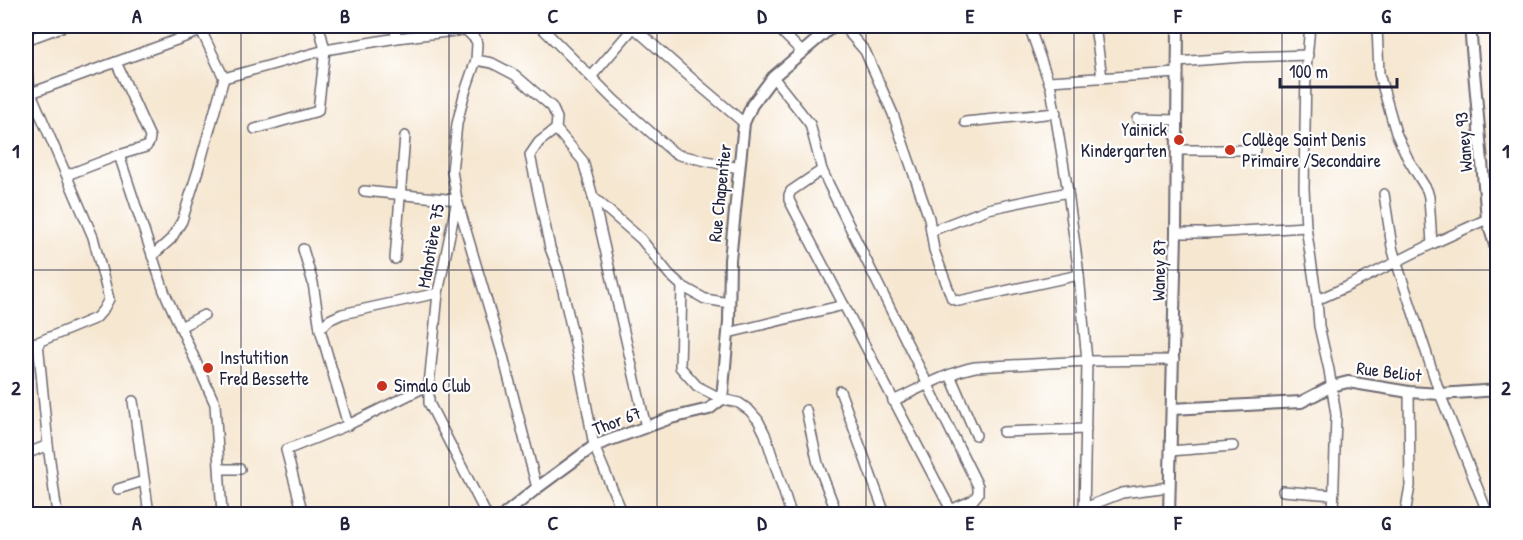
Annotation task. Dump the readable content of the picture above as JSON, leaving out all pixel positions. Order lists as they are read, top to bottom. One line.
{"streets":{"street":["Waney 93","Rue Chapentier","Mahotière 75","Waney 87","Rue Beliot","Thor 67"]},"crossings":[["Rue Chapentier","Thor 67"],["Waney 87","Rue Beliot"]],"places":["Yainick Kindergarten","Collège Saint Denis Primaire /Secondaire","Instutition Fred Bessette","Simalo Club"],"scale_bar":"100 m","grid":{"columns":["A","B","C","D","E","F","G"],"rows":["1","2"]}}
